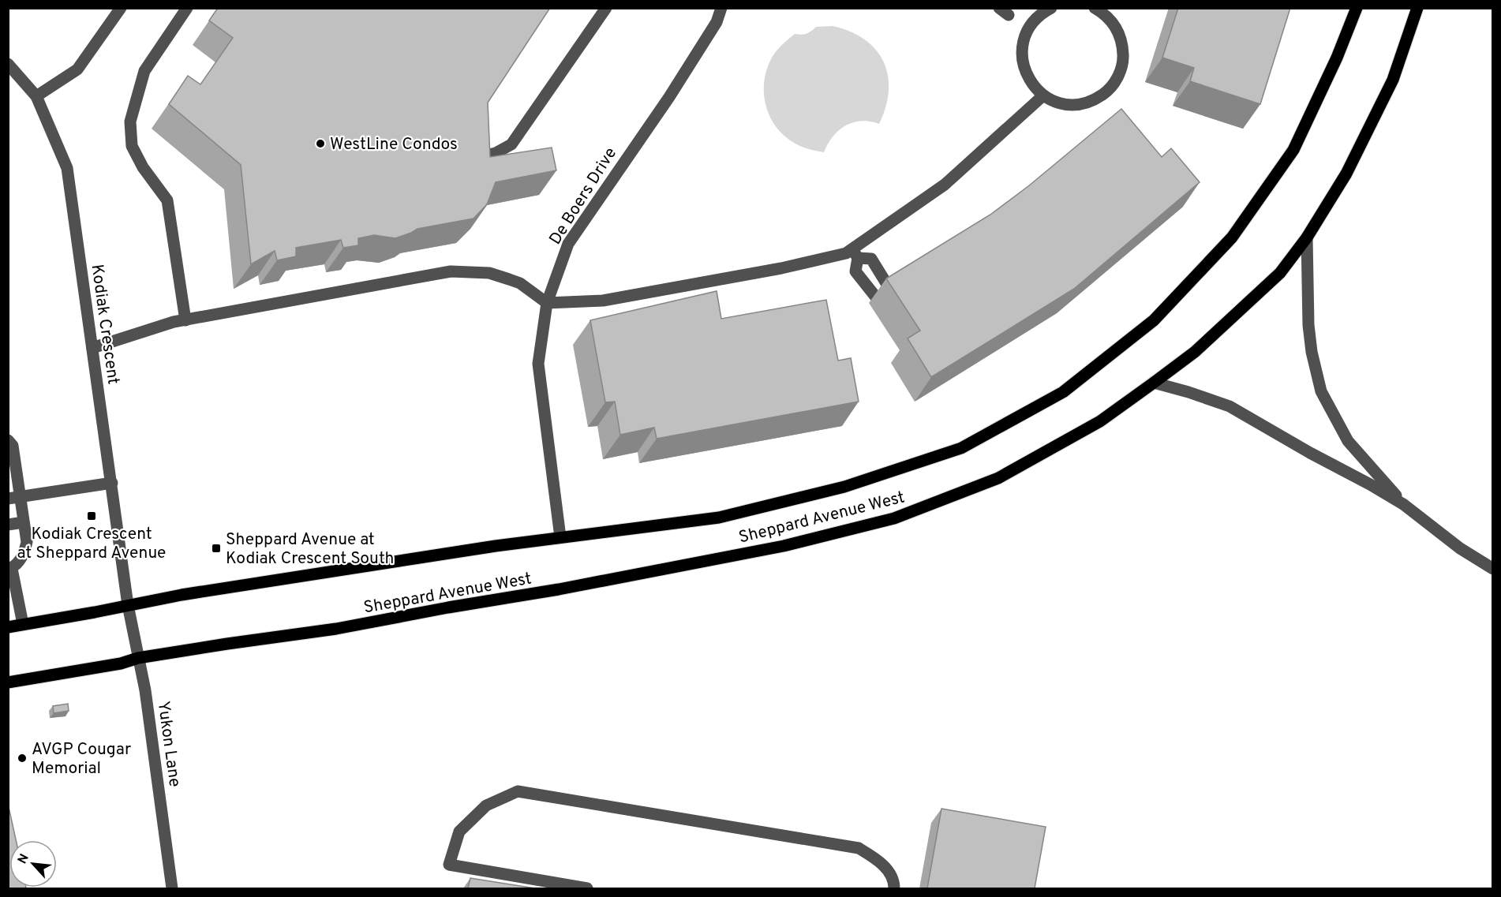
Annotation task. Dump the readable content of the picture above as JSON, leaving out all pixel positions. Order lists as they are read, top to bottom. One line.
{"streets":{"main road":["Sheppard Avenue West"],"street":["De Boers Drive","Kodiak Crescent","Yukon Lane"]},"crossings":[["De Boers Drive","Sheppard Avenue West"],["Kodiak Crescent","Sheppard Avenue West"],["Kodiak Crescent","Yukon Lane"],["Sheppard Avenue West","Yukon Lane"]],"places":{"other":["WestLine Condos","AVGP Cougar Memorial"],"transit":["Kodiak Crescent at Sheppard Avenue","Sheppard Avenue at Kodiak Crescent South"]},"north":"top left"}
